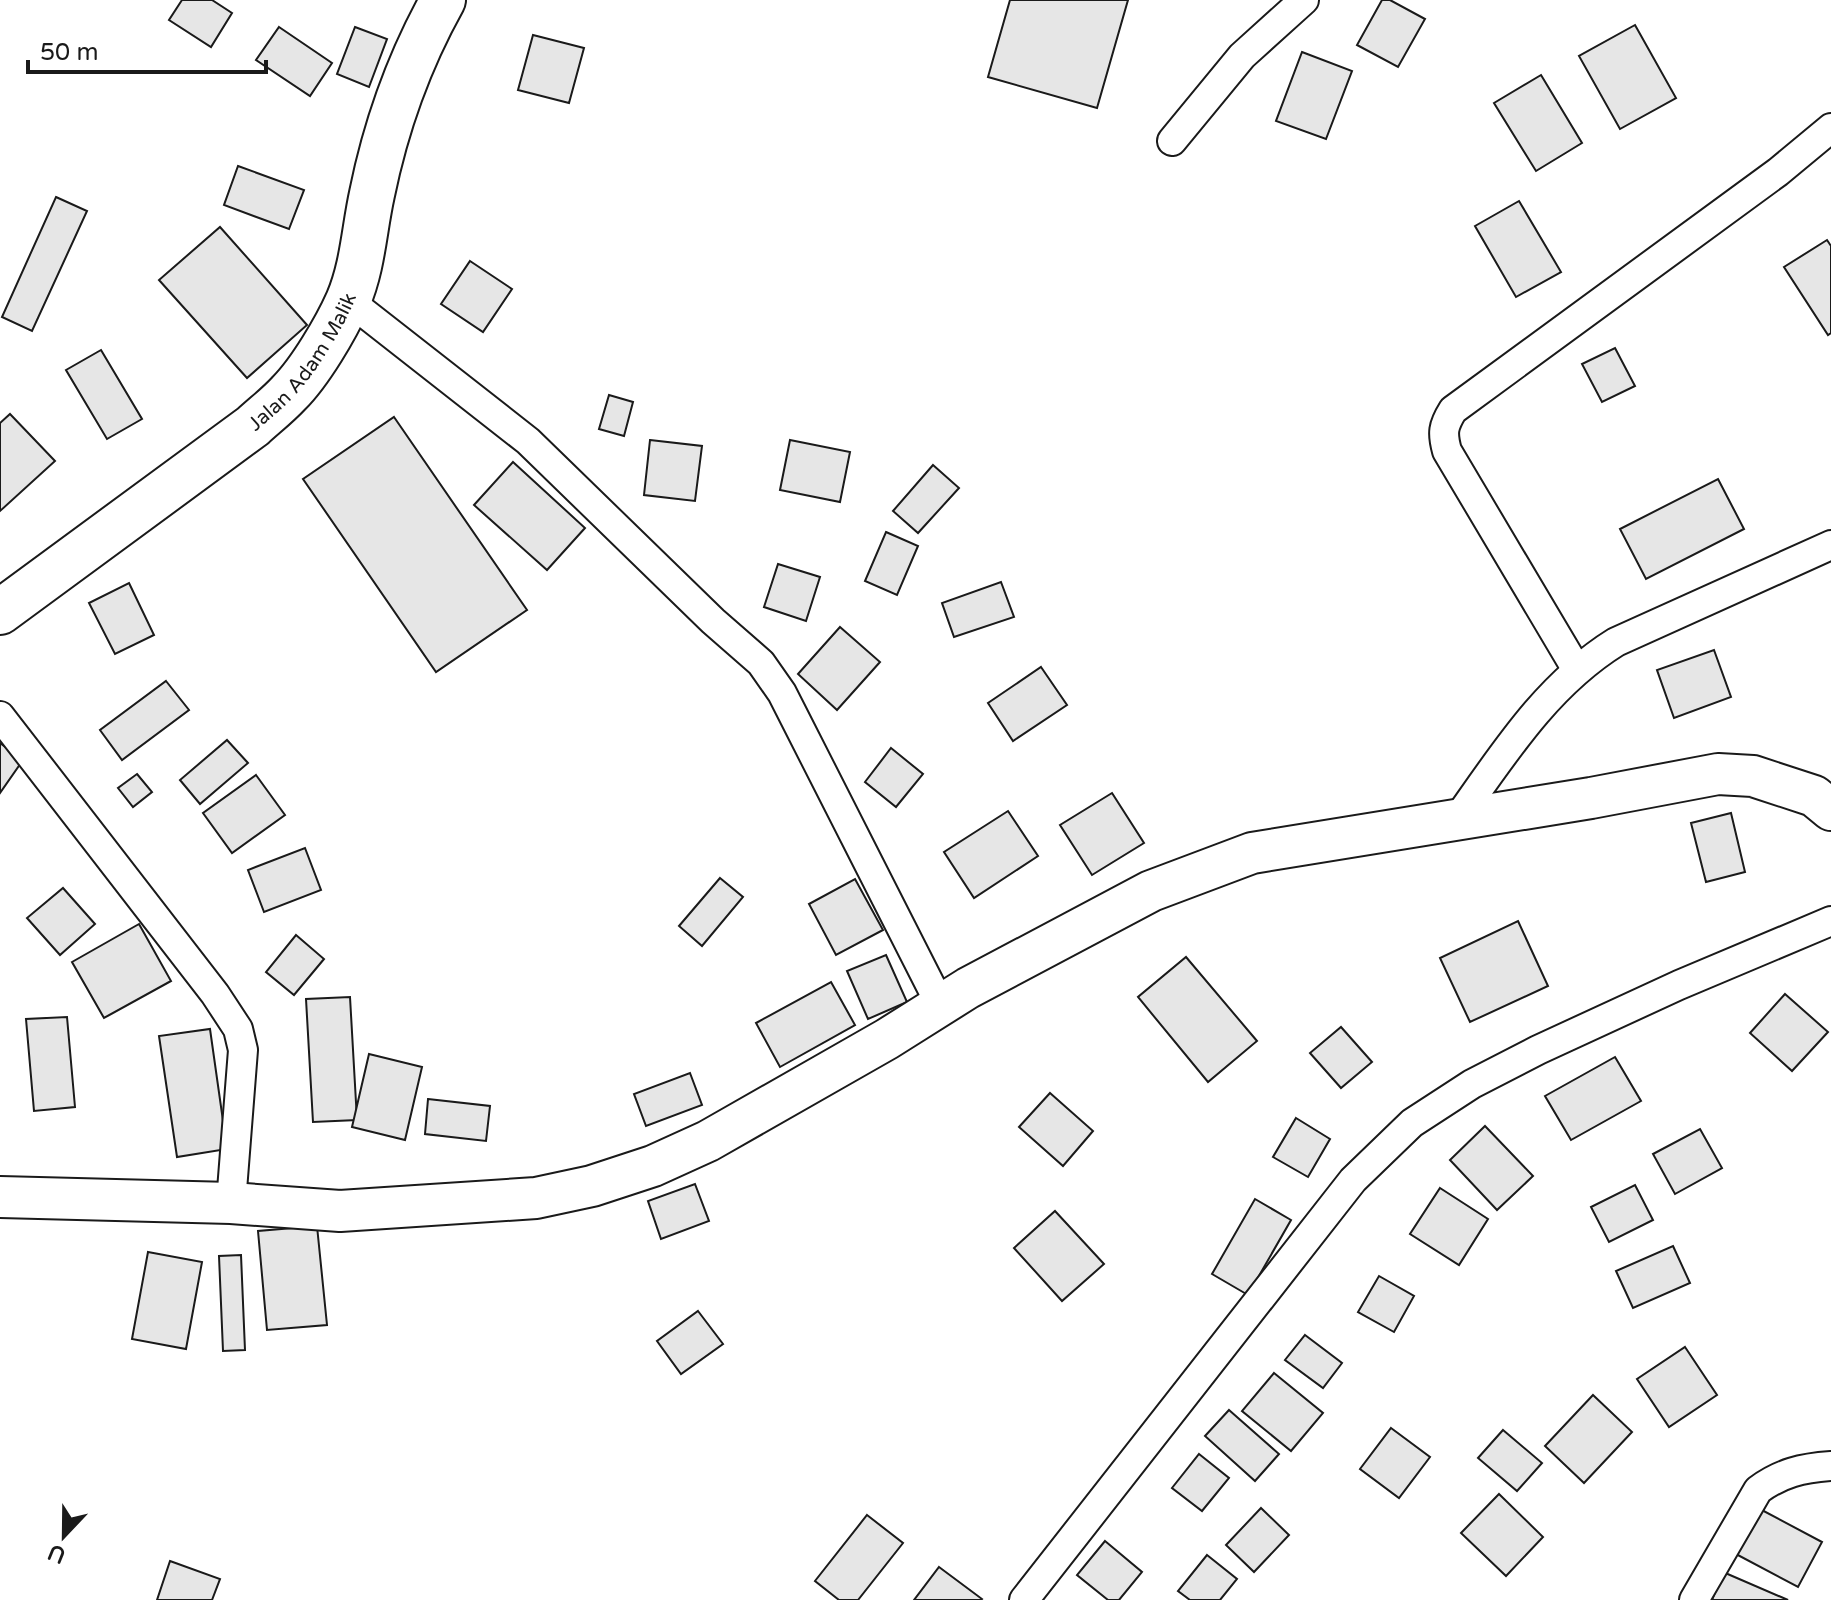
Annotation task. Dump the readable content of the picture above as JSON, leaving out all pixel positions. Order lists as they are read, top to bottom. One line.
{"streets":{"highway":["Jalan Adam Malik"]},"scale_bar":"50 m","north":"bottom"}
